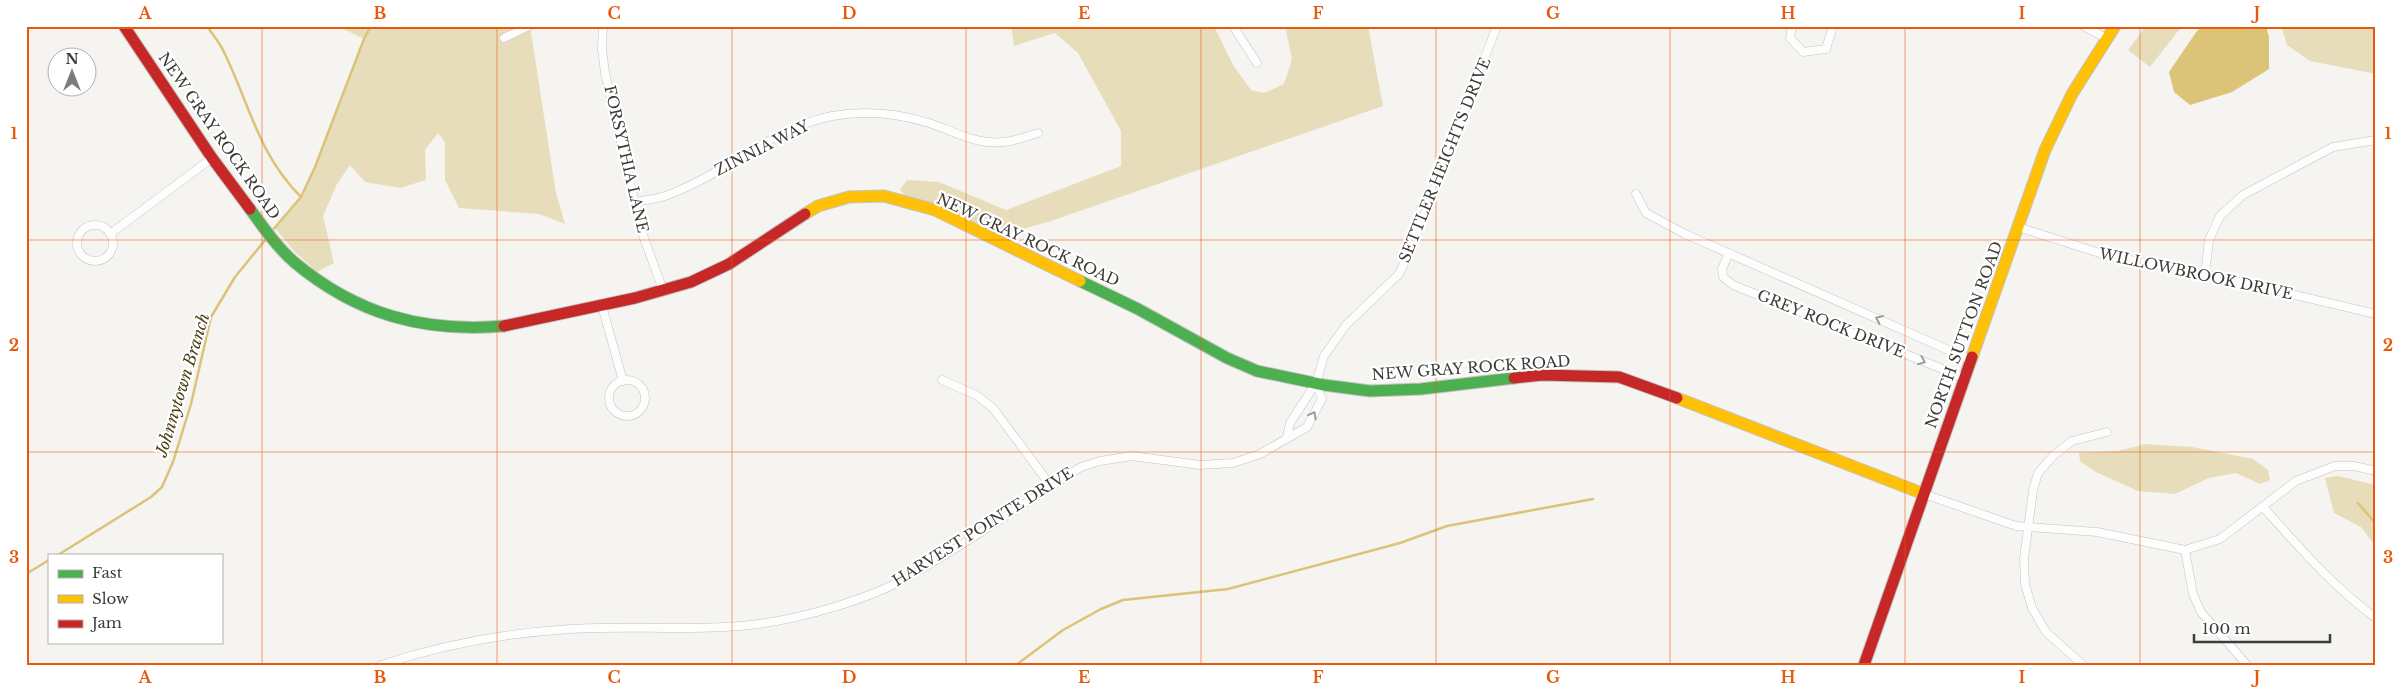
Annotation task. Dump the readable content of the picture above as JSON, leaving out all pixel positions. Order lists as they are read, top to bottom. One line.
{"streets":{"street":["NEW GRAY ROCK ROAD","ZINNIA WAY","FORSYTHIA LANE","SETTLER HEIGHTS DRIVE","WILLOWBROOK DRIVE","GREY ROCK DRIVE","NORTH SUTTON ROAD","HARVEST POINTE DRIVE"]},"crossings":[["NEW GRAY ROCK ROAD","FORSYTHIA LANE"],["NEW GRAY ROCK ROAD","SETTLER HEIGHTS DRIVE"],["NEW GRAY ROCK ROAD","NORTH SUTTON ROAD"],["NEW GRAY ROCK ROAD","HARVEST POINTE DRIVE"],["ZINNIA WAY","FORSYTHIA LANE"],["SETTLER HEIGHTS DRIVE","HARVEST POINTE DRIVE"],["WILLOWBROOK DRIVE","NORTH SUTTON ROAD"],["GREY ROCK DRIVE","NORTH SUTTON ROAD"]],"water":["Johnnytown Branch"],"legend":["Fast","Slow","Jam"],"scale_bar":"100 m","north":"top","grid":{"columns":["A","B","C","D","E","F","G","H","I","J"],"rows":["1","2","3"]}}
